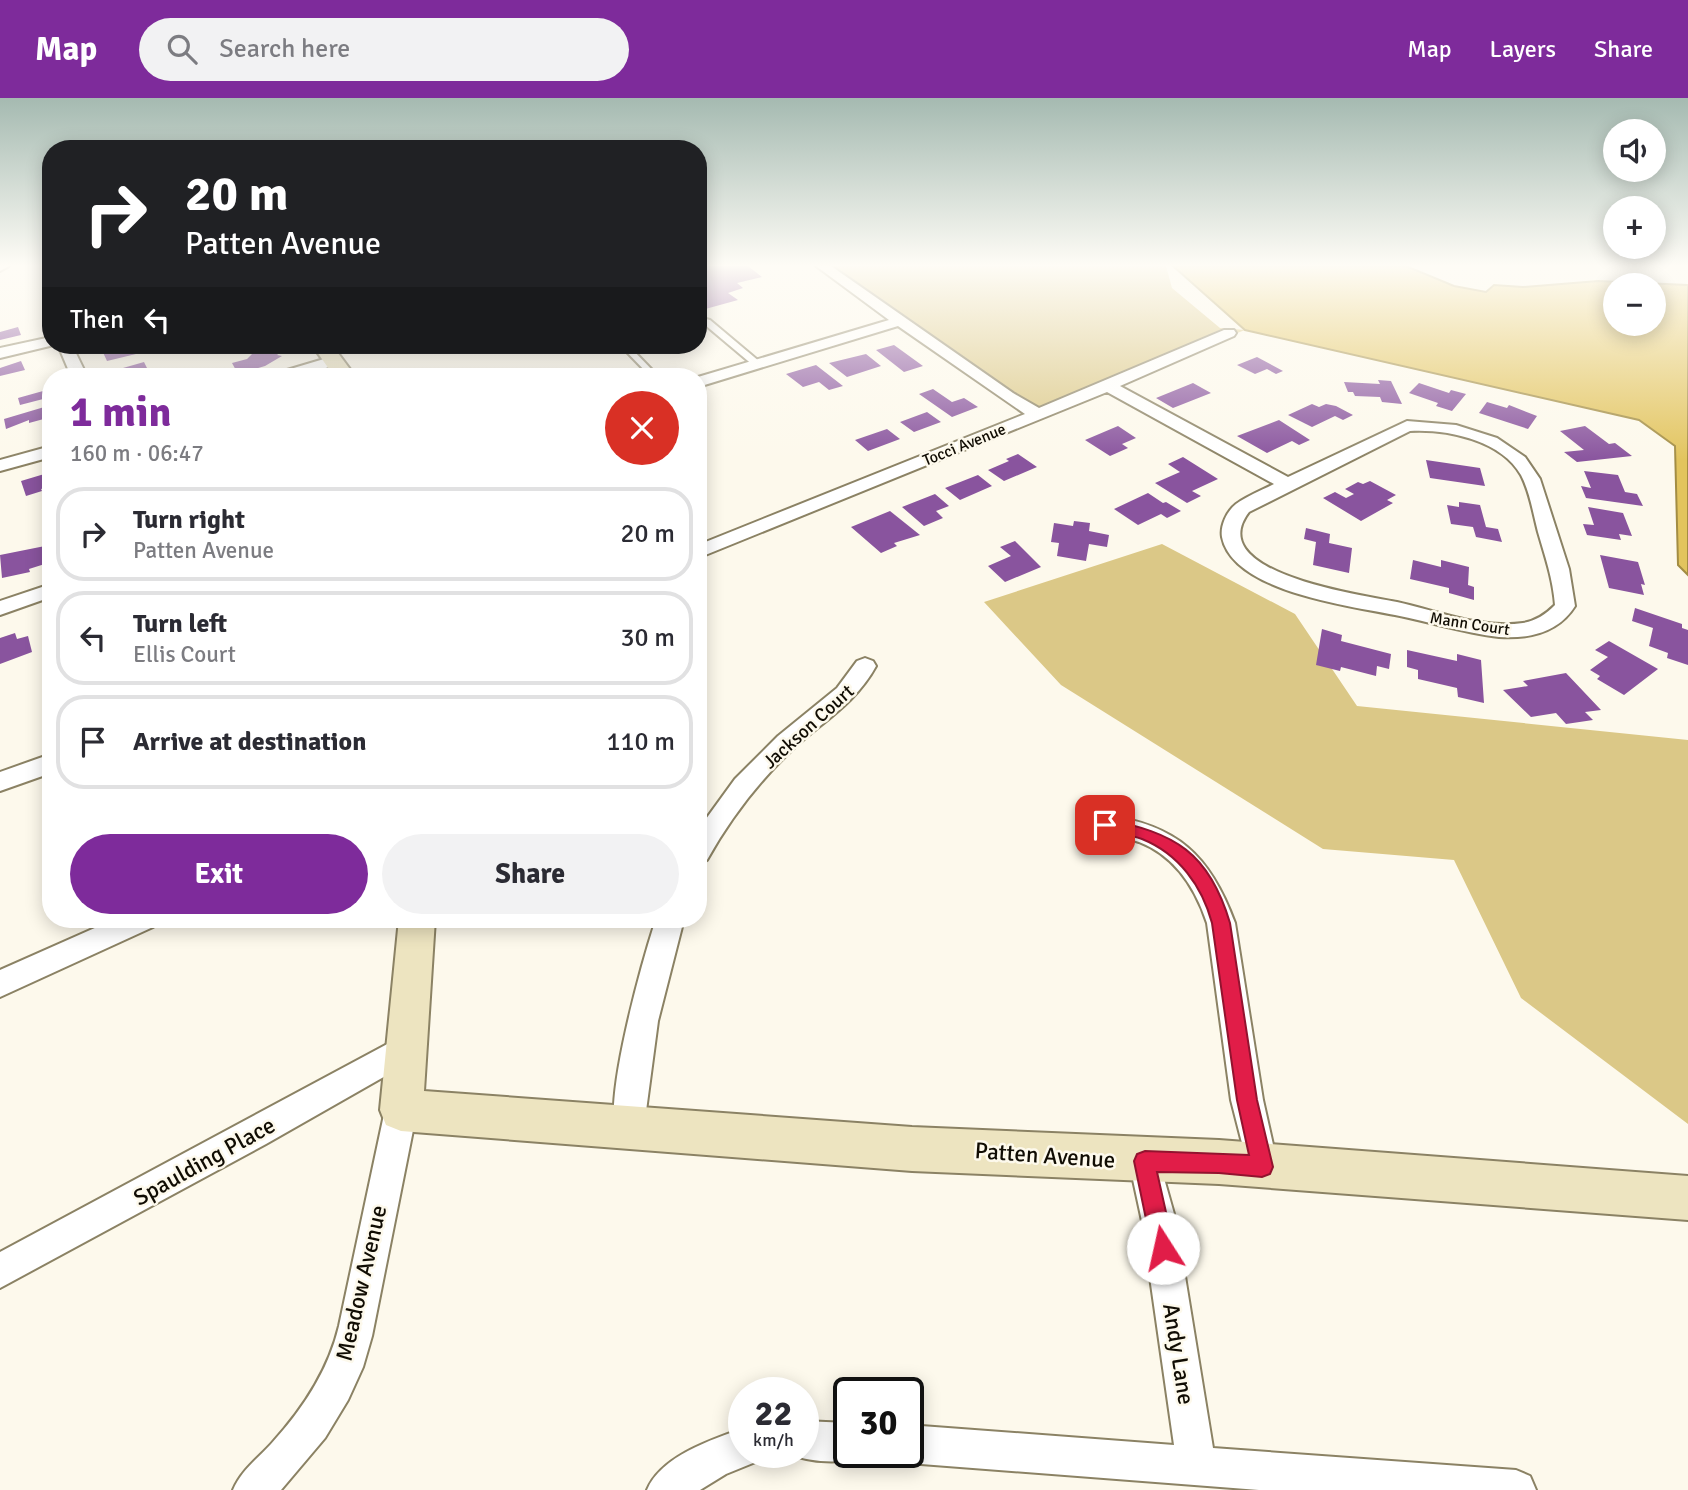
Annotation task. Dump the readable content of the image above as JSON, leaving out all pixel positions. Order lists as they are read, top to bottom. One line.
{"streets":{"street":["Tocci Avenue","Mann Court","Jackson Court","Patten Avenue","Spaulding Place","Meadow Avenue","Andy Lane"]},"crossings":[["Patten Avenue","Meadow Avenue"],["Patten Avenue","Andy Lane"],["Spaulding Place","Meadow Avenue"]],"page":{"header":"Map","search":"Search here","nav":["Map","Layers","Share"],"map_buttons":["+","−"],"turn":["20 m","Patten Avenue"],"then":"Then","heading":["1 min","160 m · 06:47"],"list":[{"name":"Turn right","note":"Patten Avenue","value":"20 m"},{"name":"Turn left","note":"Ellis Court","value":"30 m"},{"name":"Arrive at destination","value":"110 m"}],"buttons":["Exit","Share"],"speed":"22 km/h","limit":"30"}}
